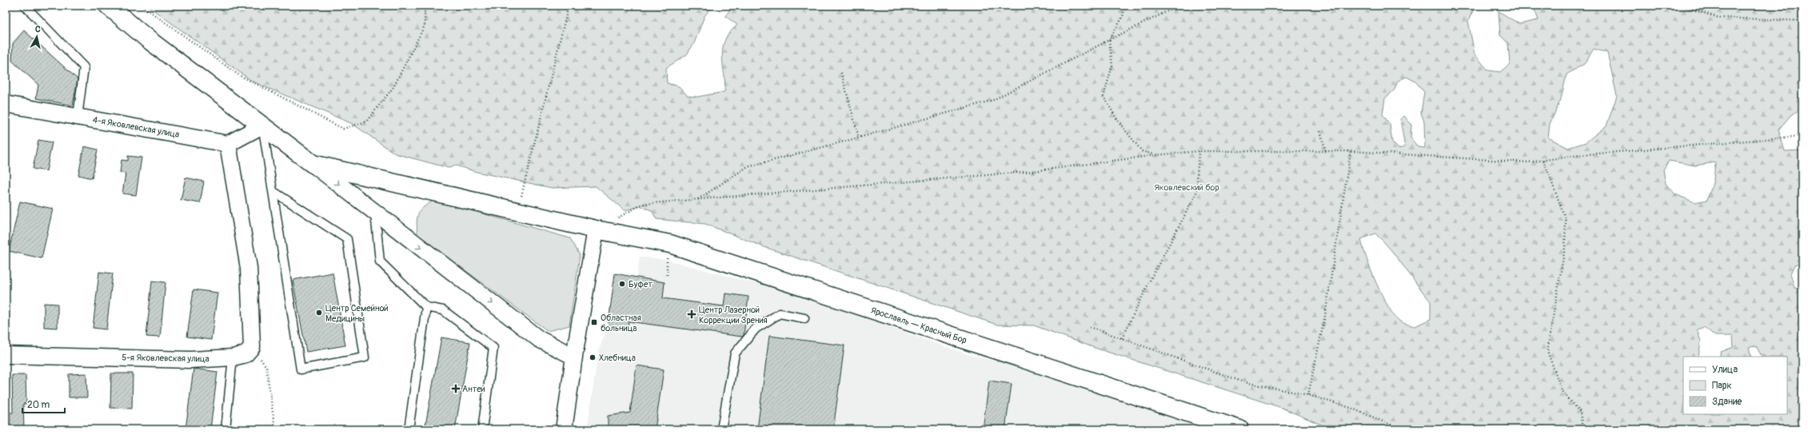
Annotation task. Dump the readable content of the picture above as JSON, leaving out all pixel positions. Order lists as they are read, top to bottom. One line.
{"streets":{"street":["4-я Яковлевская улица","Ярославль — Красный Бор","5-я Яковлевская улица"]},"parks":["Яковлевский бор"],"places":{"other":["Буфет","Центр Семейной Медицины","Хлебница"],"health":["Центр Лазерной Коррекции Зрения","Антей"],"transit":["Областная больница"]},"legend":["Улица","Парк","Здание"],"scale_bar":"20 m","north":"top"}
